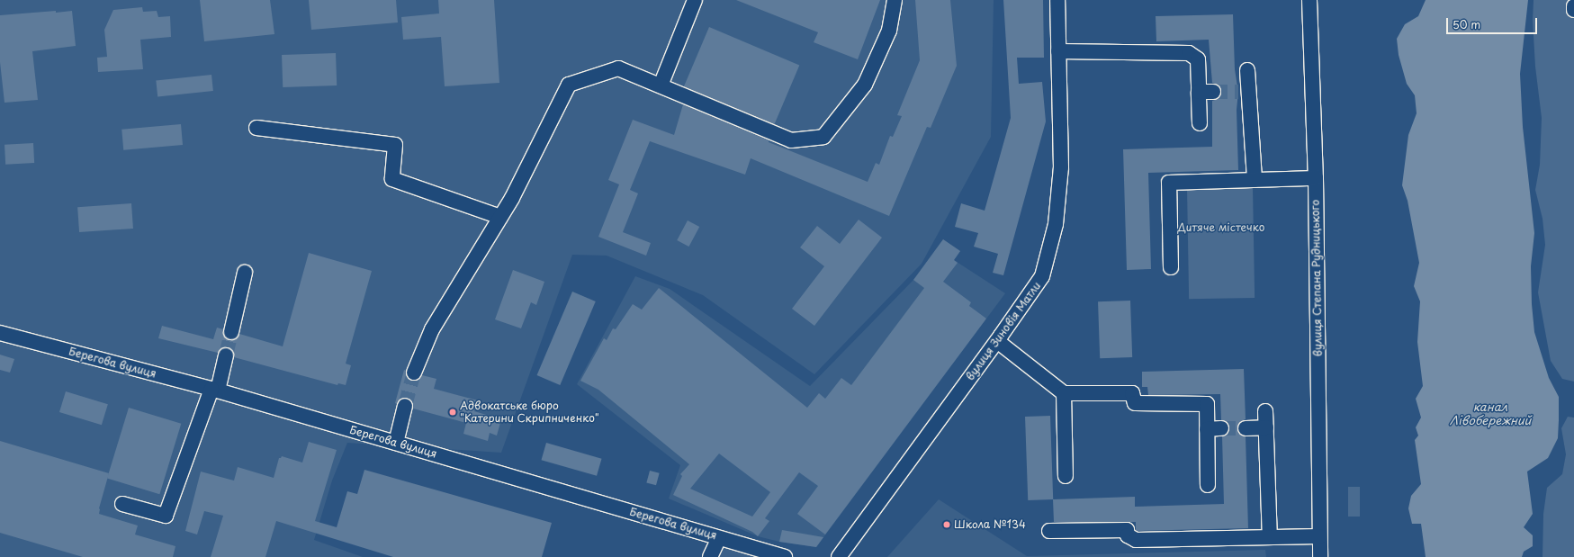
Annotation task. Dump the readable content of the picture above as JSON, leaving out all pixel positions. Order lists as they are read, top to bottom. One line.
{"streets":{"street":["вулиця Степана Рудницького","вулиця Зиновія Матли","Берегова вулиця"]},"water":["канал Лівобережний"],"parks":["Дитяче містечко"],"places":["Адвокатське бюро \"Катерини Скрипниченко\"","Школа №134"],"scale_bar":"50 m"}
